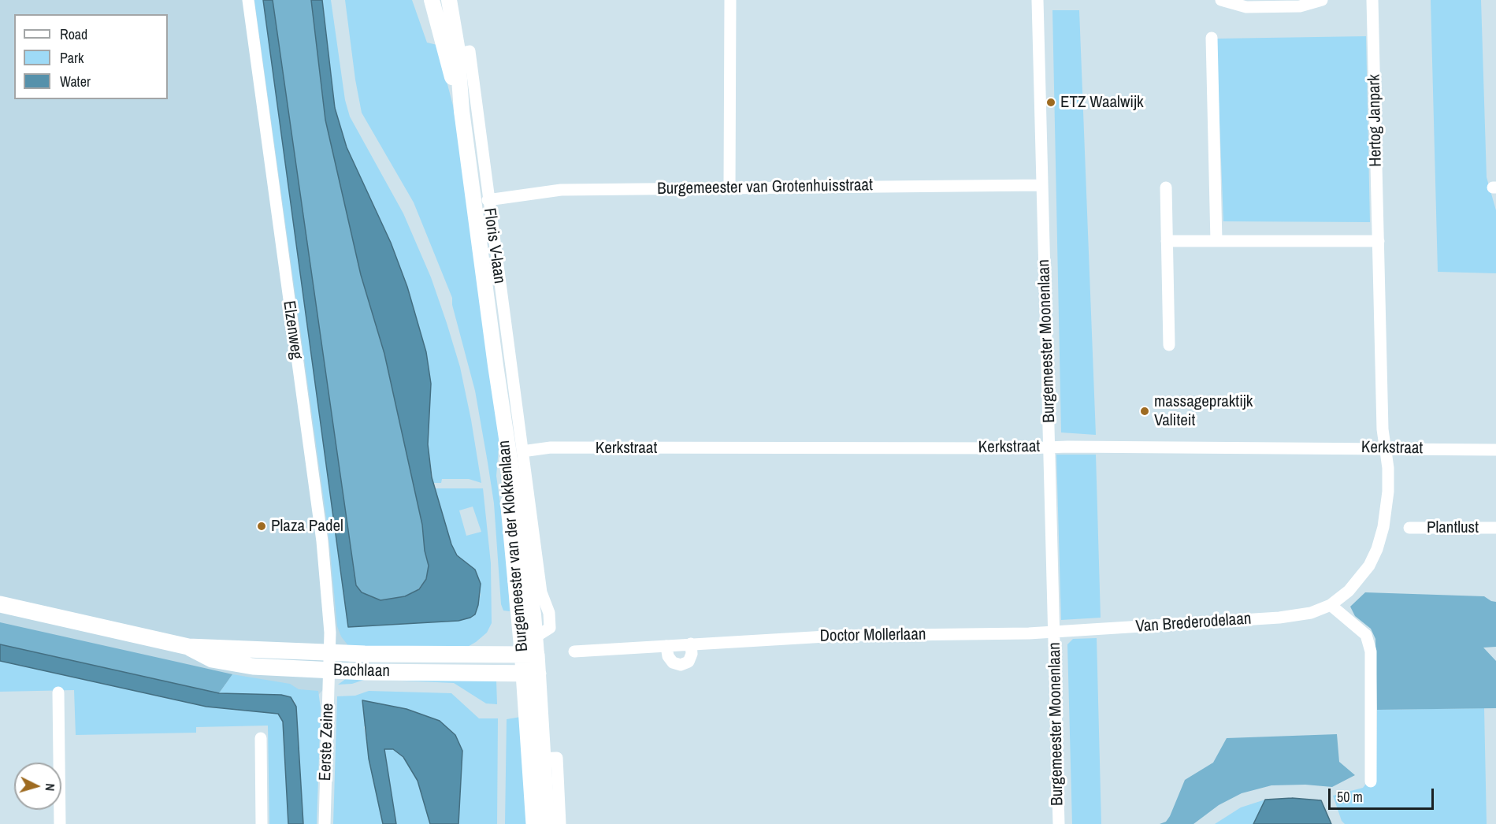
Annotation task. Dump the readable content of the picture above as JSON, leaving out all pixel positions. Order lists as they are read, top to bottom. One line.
{"streets":{"main road":["Burgemeester van der Klokkenlaan","Bachlaan"],"street":["Hertog Janpark","Burgemeester van Grotenhuisstraat","Floris V-laan","Elzenweg","Burgemeester Moonenlaan","Kerkstraat","Plantlust","Van Brederodelaan","Doctor Mollerlaan","Eerste Zeine"]},"crossings":[["Hertog Janpark","Kerkstraat"],["Hertog Janpark","Van Brederodelaan"],["Burgemeester van Grotenhuisstraat","Floris V-laan"],["Burgemeester van Grotenhuisstraat","Burgemeester Moonenlaan"],["Floris V-laan","Kerkstraat"],["Floris V-laan","Burgemeester van der Klokkenlaan"],["Elzenweg","Bachlaan"],["Elzenweg","Eerste Zeine"],["Burgemeester Moonenlaan","Kerkstraat"],["Burgemeester Moonenlaan","Van Brederodelaan"],["Burgemeester Moonenlaan","Doctor Mollerlaan"],["Kerkstraat","Burgemeester van der Klokkenlaan"],["Kerkstraat","Van Brederodelaan"],["Burgemeester van der Klokkenlaan","Bachlaan"],["Van Brederodelaan","Doctor Mollerlaan"],["Bachlaan","Eerste Zeine"]],"places":["ETZ Waalwijk","massagepraktijk Valiteit","Plaza Padel"],"legend":["Road","Park","Water"],"scale_bar":"50 m","north":"right"}
